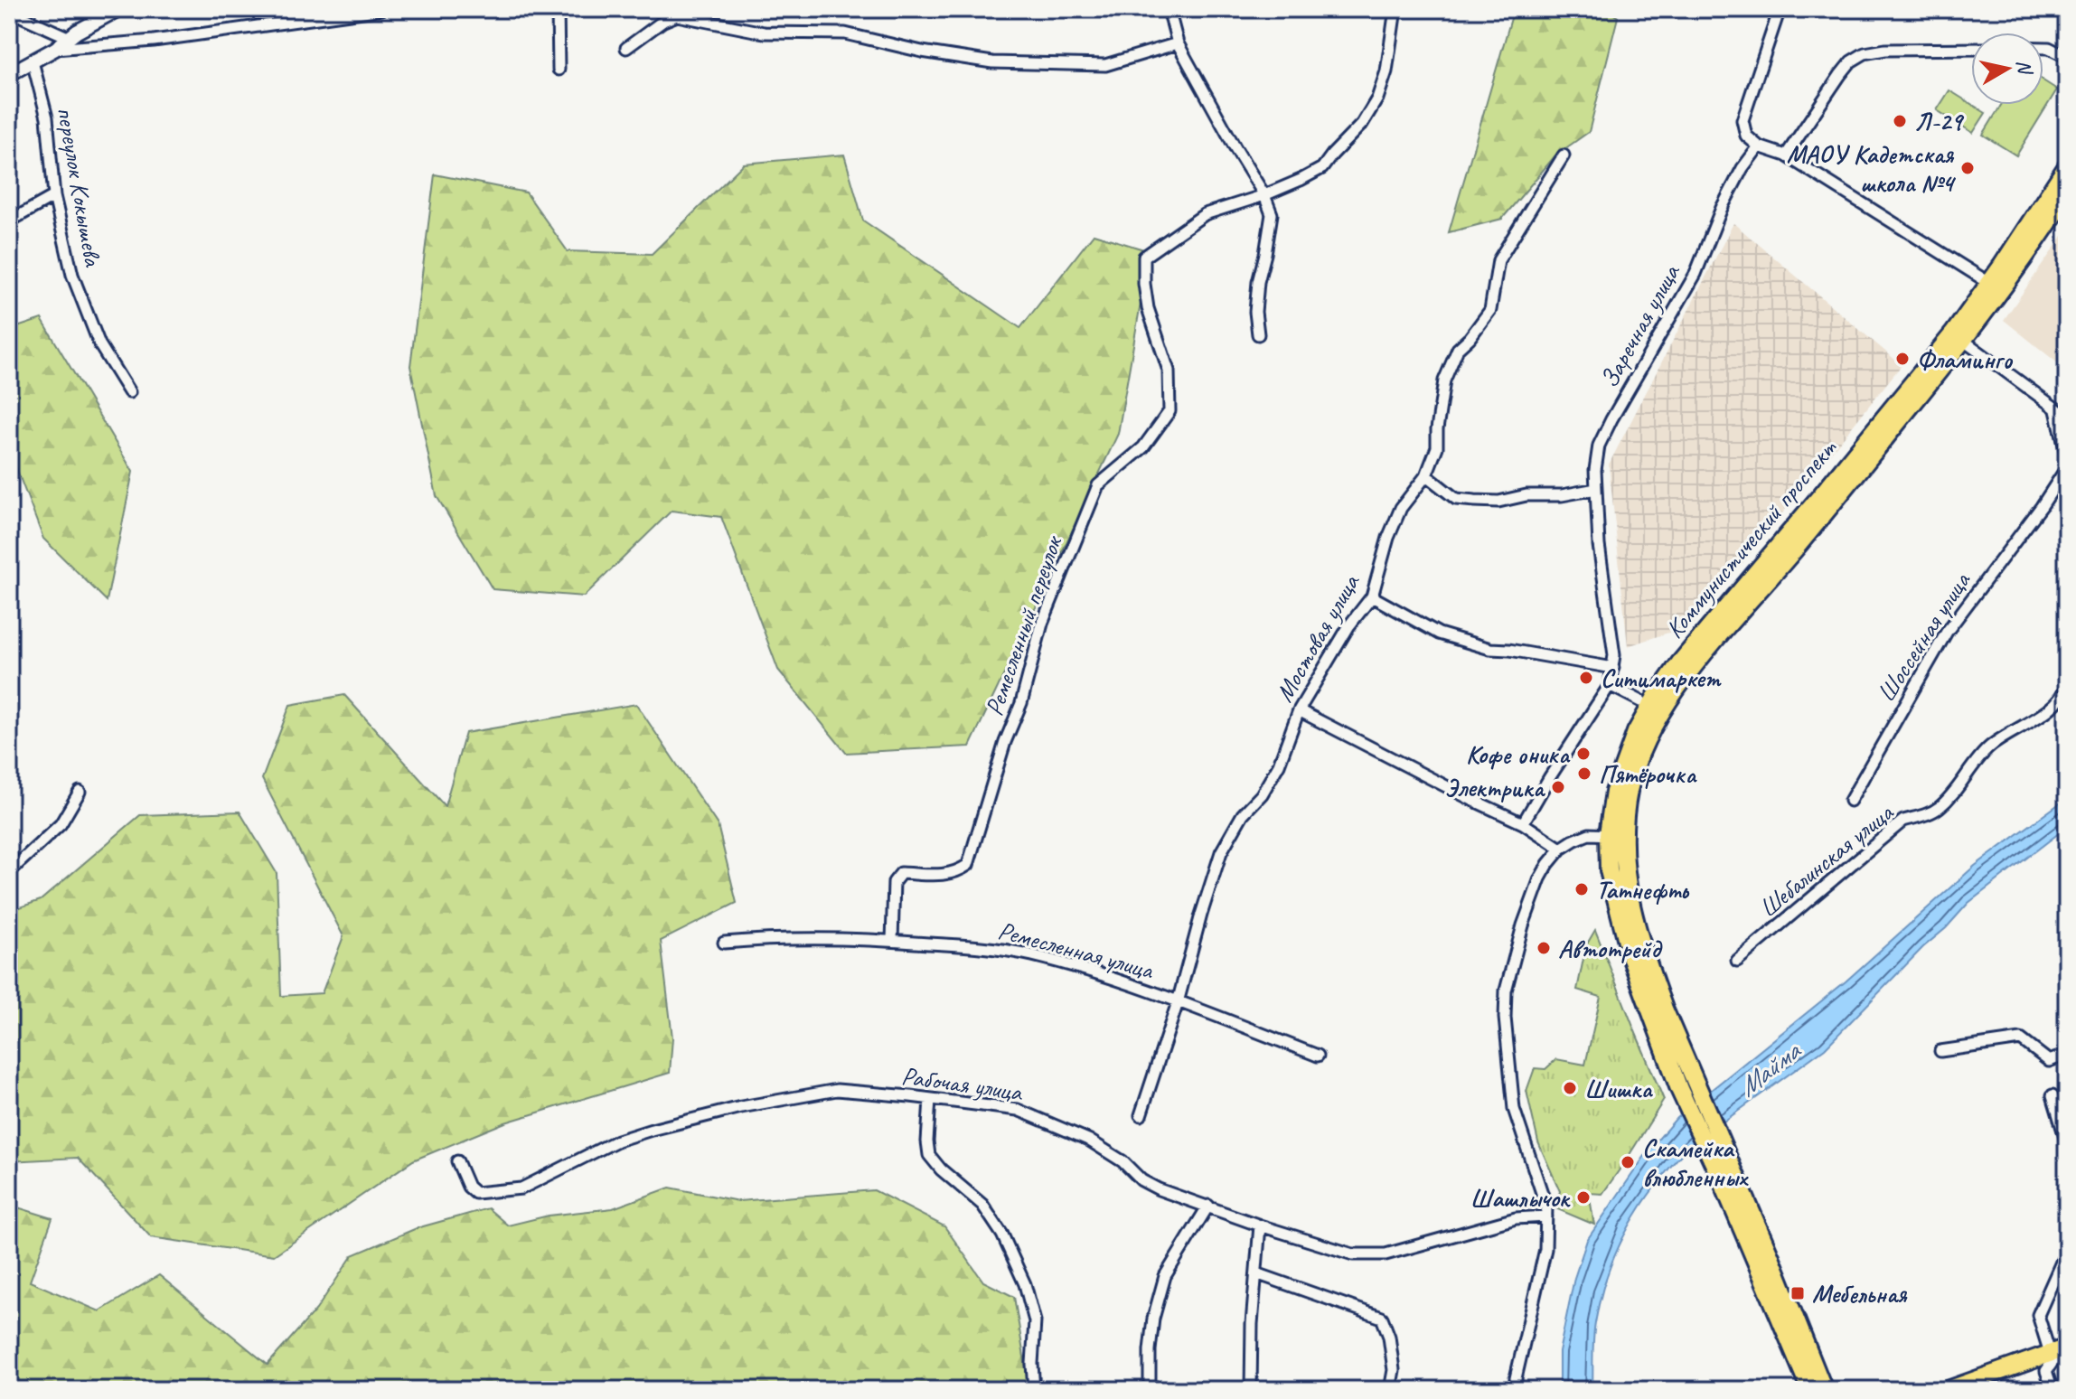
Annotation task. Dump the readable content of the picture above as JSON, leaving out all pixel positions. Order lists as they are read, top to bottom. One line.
{"streets":{"main road":["Коммунистический проспект"],"street":["переулок Кокышева","Заречная улица","Ремесленный переулок","Шоссейная улица","Мостовая улица","Шебалинская улица","Ремесленная улица","Рабочая улица"]},"crossings":[["Ремесленный переулок","Ремесленная улица"],["Мостовая улица","Ремесленная улица"]],"water":["Майма"],"places":{"other":["Л-29","МАОУ Кадетская школа №4","Фламинго","Ситимаркет","Кофе оника","Пятёрочка","Электрика","Татнефть","Автотрейд","Шишка","Скамейка влюбленных","Шашлычок"],"transit":["Мебельная"]},"north":"right"}
